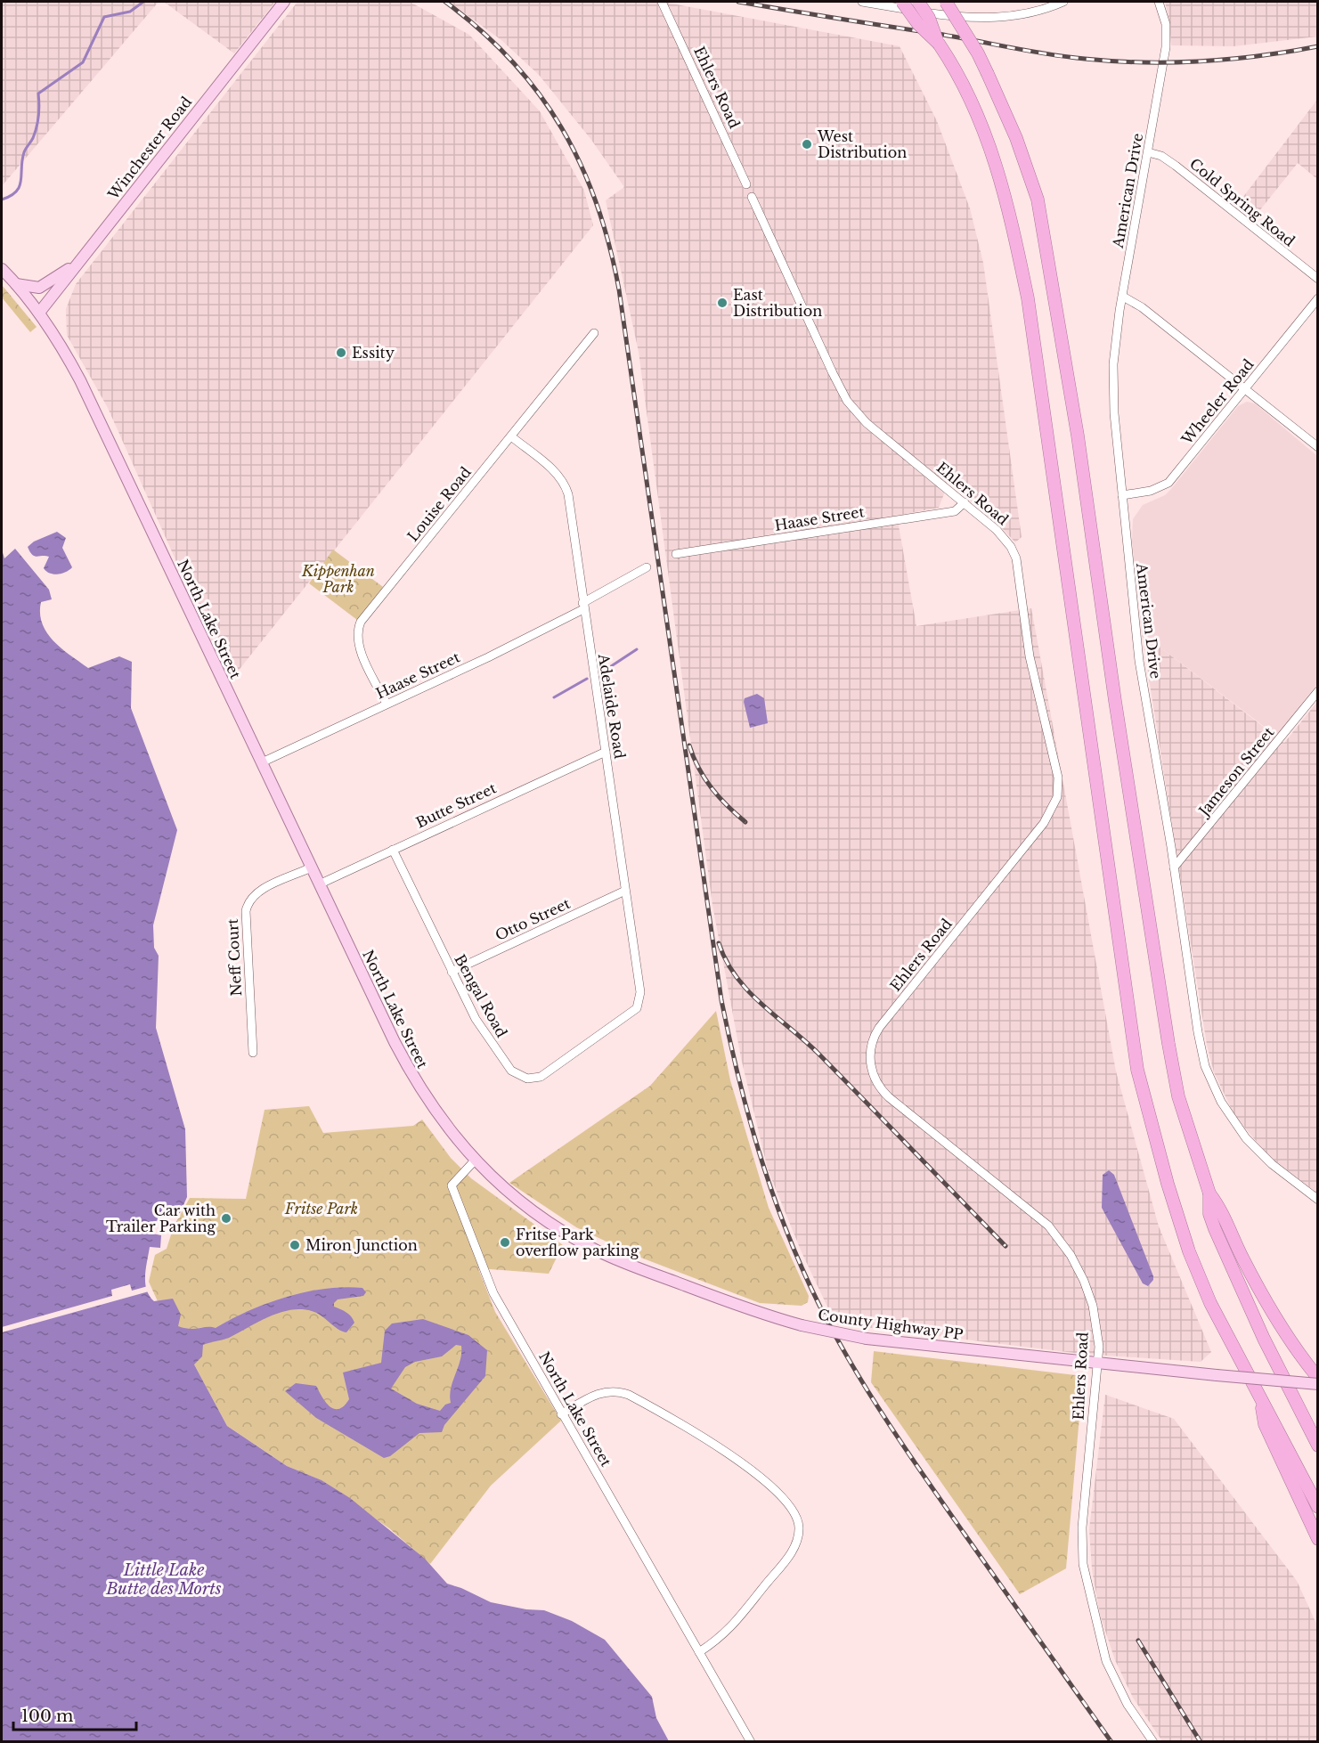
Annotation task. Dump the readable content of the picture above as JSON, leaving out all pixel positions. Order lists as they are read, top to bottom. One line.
{"streets":{"main road":["Winchester Road","North Lake Street","County Highway PP"],"street":["Ehlers Road","American Drive","Cold Spring Road","Wheeler Road","Louise Road","Haase Street","Adelaide Road","Jameson Street","Butte Street","Otto Street","Neff Court","Bengal Road"]},"crossings":[["Ehlers Road","Haase Street"],["Ehlers Road","County Highway PP"],["Winchester Road","North Lake Street"],["American Drive","Cold Spring Road"],["American Drive","Wheeler Road"],["American Drive","Jameson Street"],["Louise Road","Haase Street"],["Louise Road","Adelaide Road"],["Haase Street","North Lake Street"],["Haase Street","Adelaide Road"],["North Lake Street","Butte Street"],["North Lake Street","Neff Court"],["North Lake Street","County Highway PP"],["Adelaide Road","Butte Street"],["Adelaide Road","Otto Street"],["Adelaide Road","Bengal Road"],["Butte Street","Bengal Road"],["Otto Street","Bengal Road"]],"water":["Little Lake Butte des Morts"],"parks":["Kippenhan Park","Fritse Park"],"places":["West Distribution","East Distribution","Essity","Car with Trailer Parking","Fritse Park overflow parking","Miron Junction"],"scale_bar":"100 m"}
